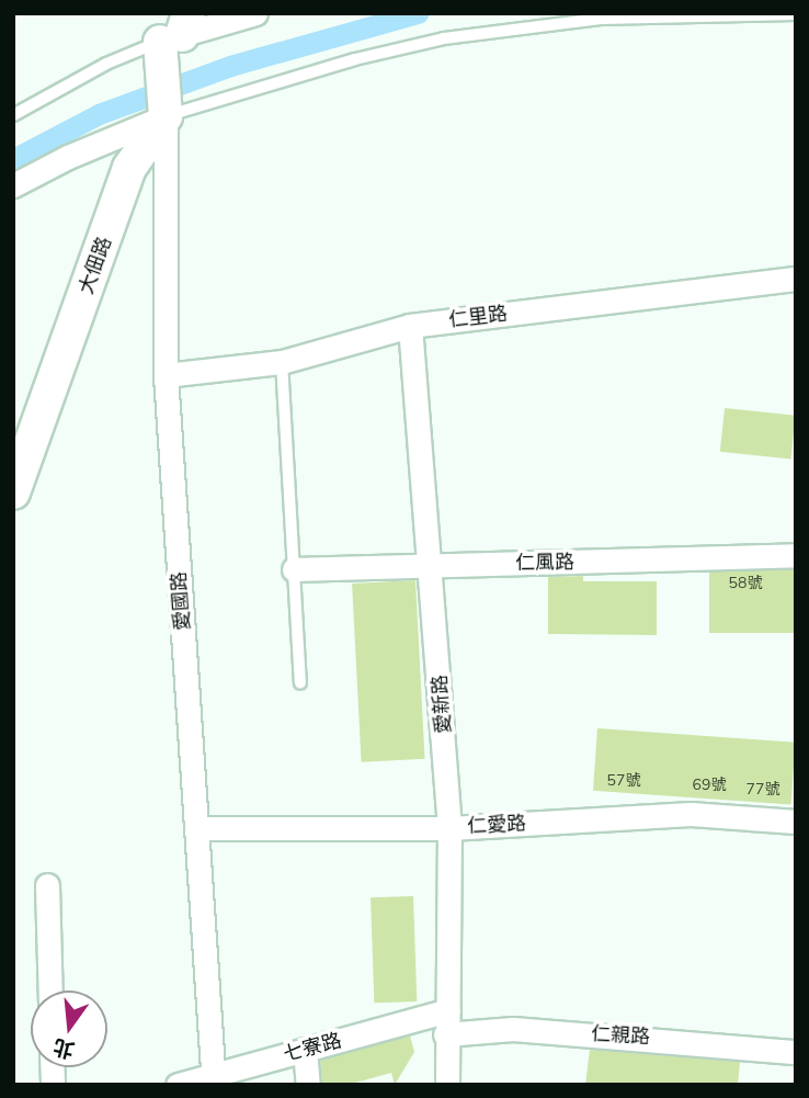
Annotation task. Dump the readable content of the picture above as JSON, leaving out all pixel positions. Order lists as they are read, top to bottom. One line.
{"streets":{"street":["大佃路","仁里路","仁風路","愛國路","愛新路","仁愛路","仁親路","七寮路"]},"crossings":[["大佃路","愛國路"],["仁里路","愛國路"],["仁里路","愛新路"],["仁風路","愛新路"],["愛國路","仁愛路"],["愛國路","七寮路"],["愛新路","仁愛路"],["愛新路","仁親路"],["愛新路","七寮路"]],"house_numbers":["58號","57號","69號","77號"],"north":"bottom"}
